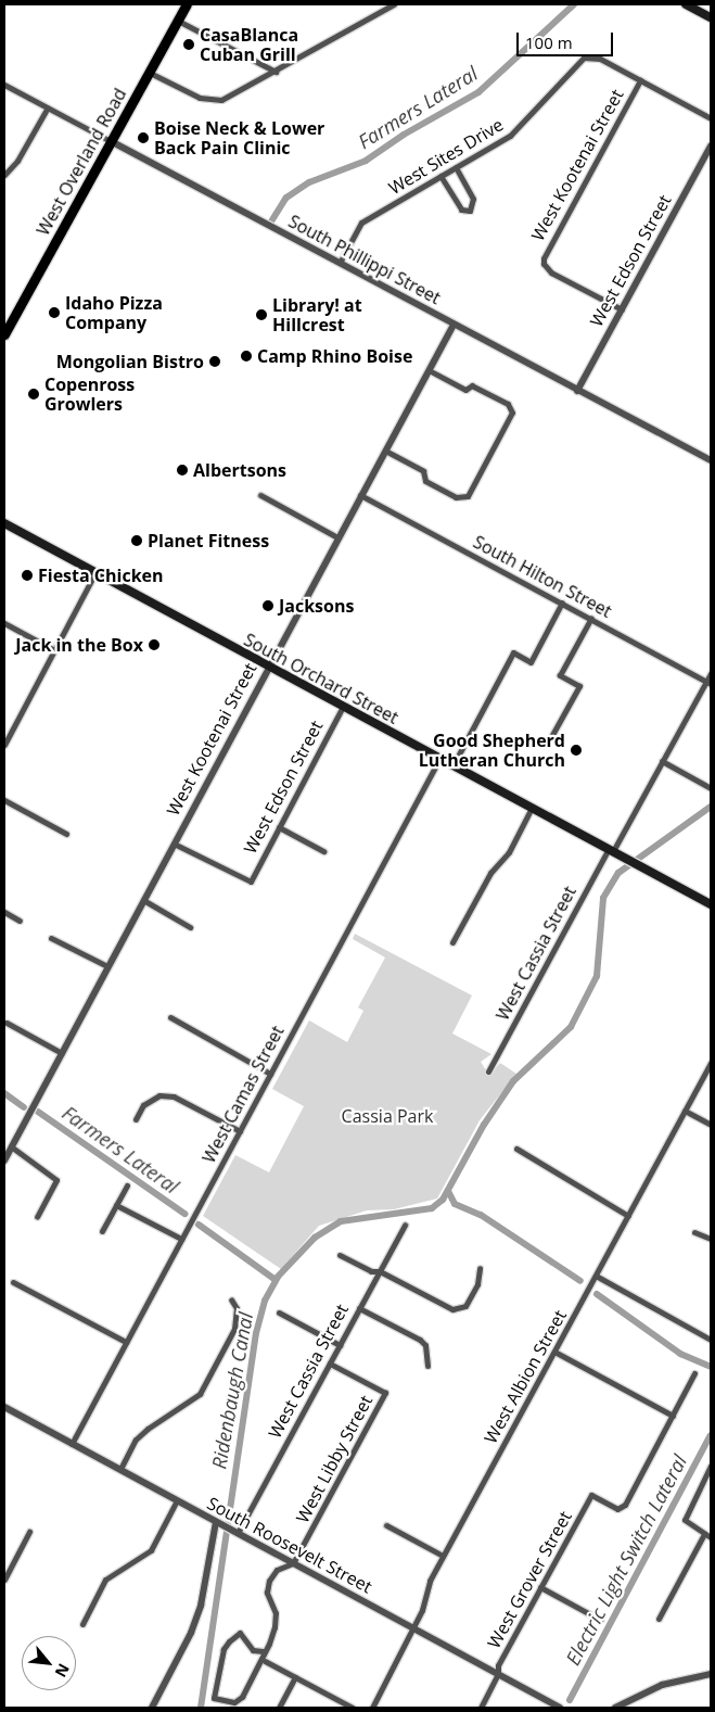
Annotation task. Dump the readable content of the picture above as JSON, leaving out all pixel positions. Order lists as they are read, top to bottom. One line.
{"streets":{"main road":["West Overland Road","South Orchard Street"],"street":["West Sites Drive","West Kootenai Street","South Phillippi Street","West Edson Street","South Hilton Street","West Cassia Street","West Camas Street","West Albion Street","West Libby Street","South Roosevelt Street","West Grover Street"]},"crossings":[["West Sites Drive","West Kootenai Street"],["West Sites Drive","South Phillippi Street"],["West Overland Road","South Phillippi Street"],["West Kootenai Street","South Phillippi Street"],["West Kootenai Street","West Edson Street"],["West Kootenai Street","South Hilton Street"],["West Kootenai Street","South Orchard Street"],["South Phillippi Street","West Edson Street"],["West Edson Street","South Orchard Street"],["South Hilton Street","West Cassia Street"],["South Orchard Street","West Cassia Street"],["South Orchard Street","West Camas Street"],["West Cassia Street","West Libby Street"],["West Cassia Street","South Roosevelt Street"],["West Camas Street","South Roosevelt Street"],["West Albion Street","South Roosevelt Street"],["West Libby Street","South Roosevelt Street"],["South Roosevelt Street","West Grover Street"]],"water":["Farmers Lateral","Ridenbaugh Canal","Electric Light Switch Lateral"],"parks":["Cassia Park"],"places":["CasaBlanca Cuban Grill","Boise Neck & Lower Back Pain Clinic","Idaho Pizza Company","Library! at Hillcrest","Camp Rhino Boise","Mongolian Bistro","Copenross Growlers","Albertsons","Planet Fitness","Fiesta Chicken","Jacksons","Jack in the Box","Good Shepherd Lutheran Church"],"scale_bar":"100 m","north":"bottom right"}
